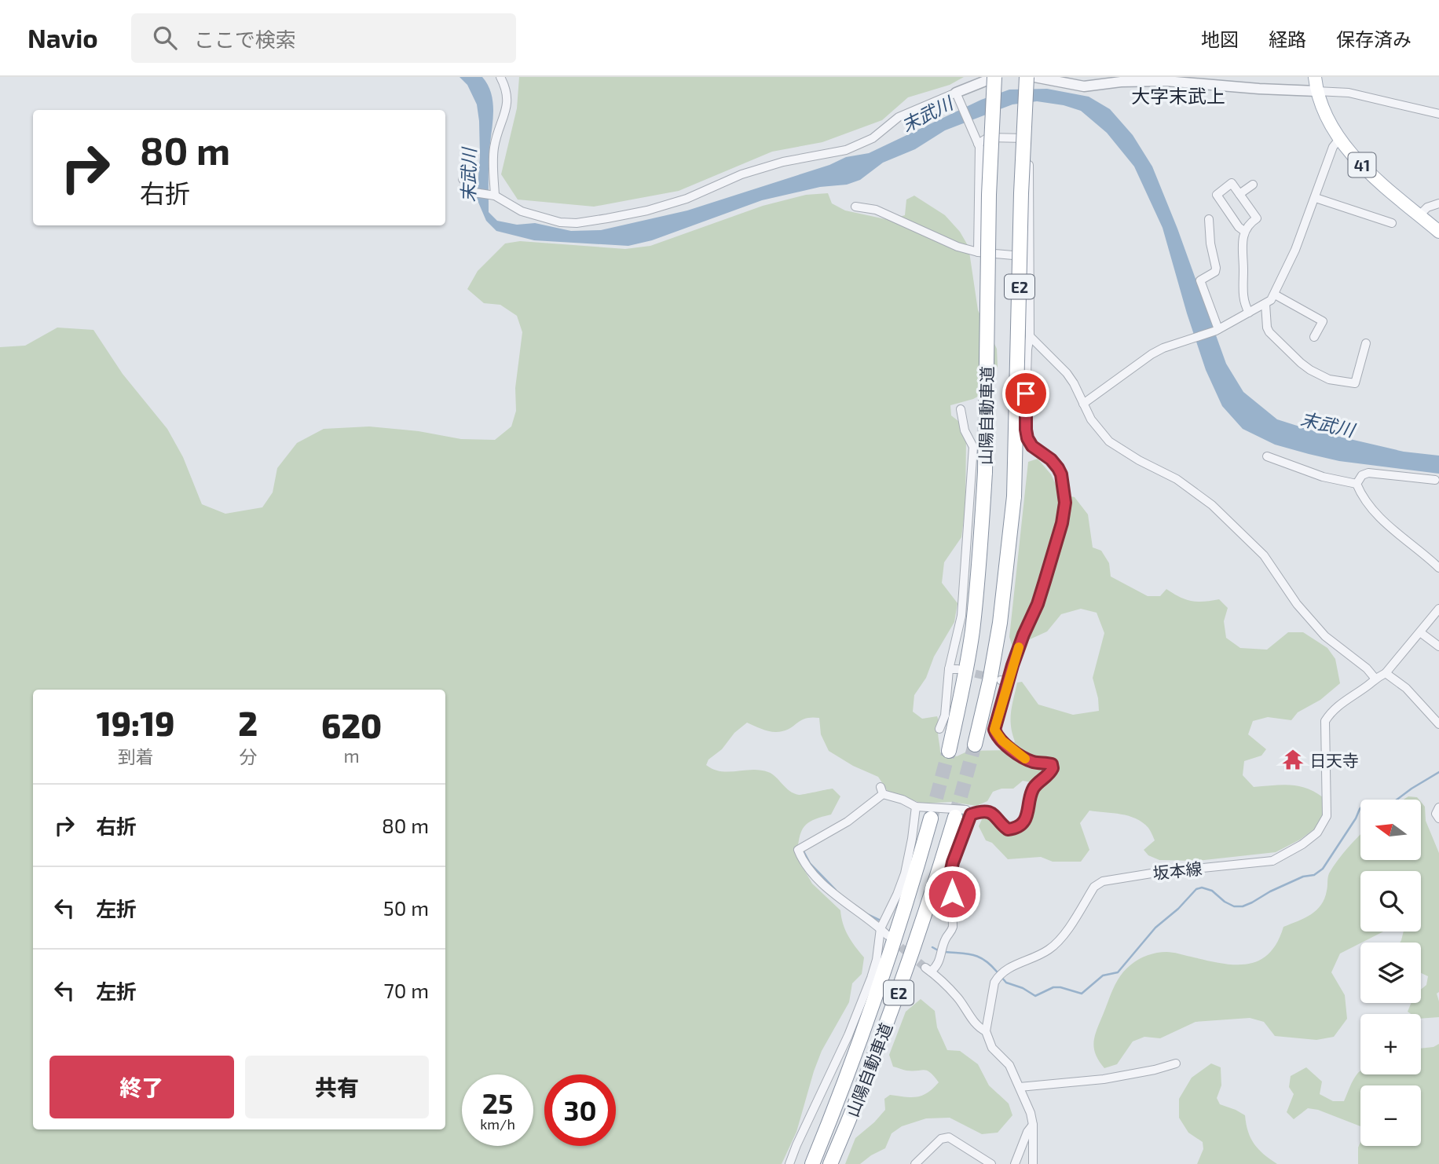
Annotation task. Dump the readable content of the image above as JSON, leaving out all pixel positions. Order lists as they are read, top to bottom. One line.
{"streets":{"highway":["E2","山陽自動車道"],"main road":["41"],"street":["坂本線"]},"districts":["大字末武上"],"water":["末武川"],"places":{"temple":["日天寺"]},"north":"left","page":{"header":"Navio","search":"ここで検索","nav":["地図","経路","保存済み"],"turn":["80 m","右折"],"eta":["19:19","到着","2","分","620","m"],"list":[{"name":"右折","value":"80 m"},{"name":"左折","value":"50 m"},{"name":"左折","value":"70 m"}],"map_buttons":["+","−"],"buttons":["終了","共有"],"speed":"25 km/h","limit":"30"}}
